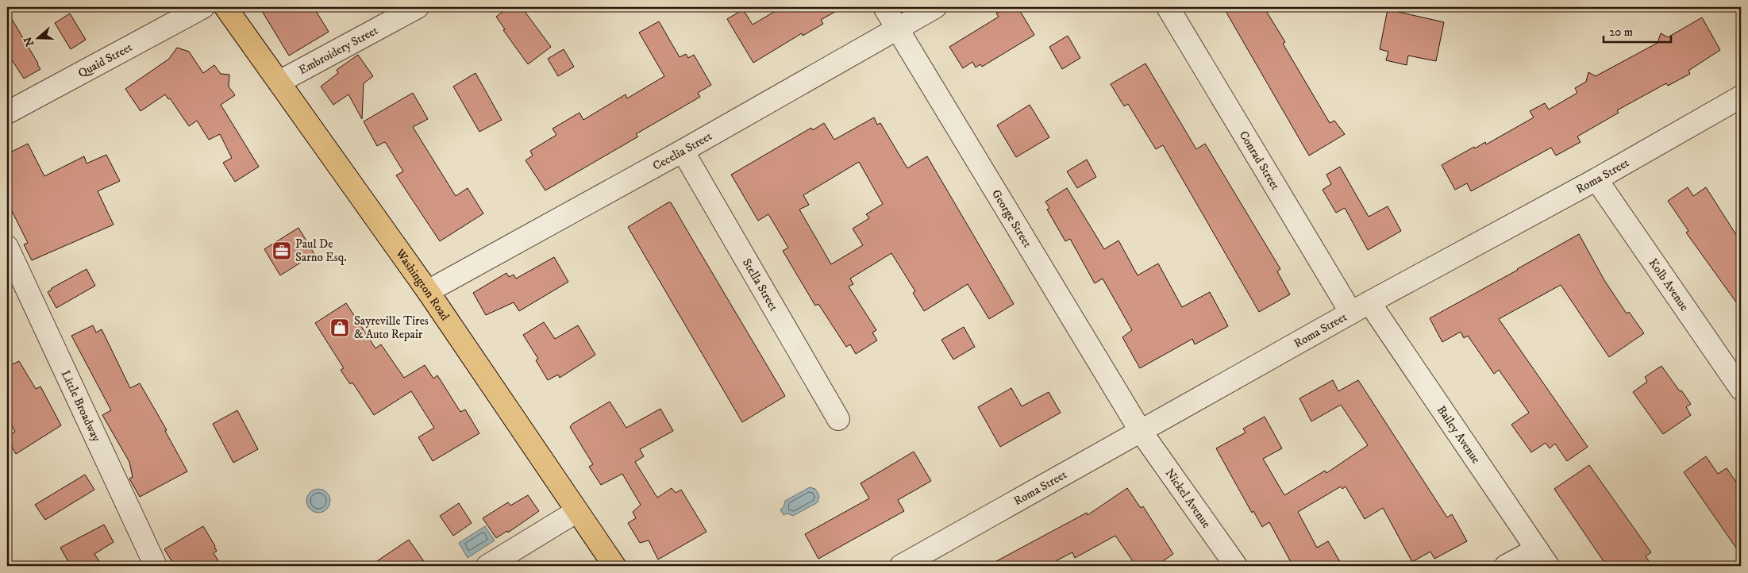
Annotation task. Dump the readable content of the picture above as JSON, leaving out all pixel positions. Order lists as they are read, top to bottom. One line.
{"streets":{"main road":["Washington Road"],"street":["Embroidery Street","Quaid Street","Cecelia Street","Conrad Street","Roma Street","George Street","Kolb Avenue","Stella Street","Little Broadway","Bailey Avenue","Nickel Avenue"]},"crossings":[["Embroidery Street","Washington Road"],["Cecelia Street","George Street"],["Cecelia Street","Washington Road"],["Cecelia Street","Stella Street"],["Conrad Street","Roma Street"],["Roma Street","George Street"],["Roma Street","Kolb Avenue"],["Roma Street","Bailey Avenue"],["Roma Street","Nickel Avenue"],["George Street","Nickel Avenue"]],"places":{"office":["Paul De Sarno Esq."],"shop":["Sayreville Tires & Auto Repair"]},"scale_bar":"20 m","north":"left"}
